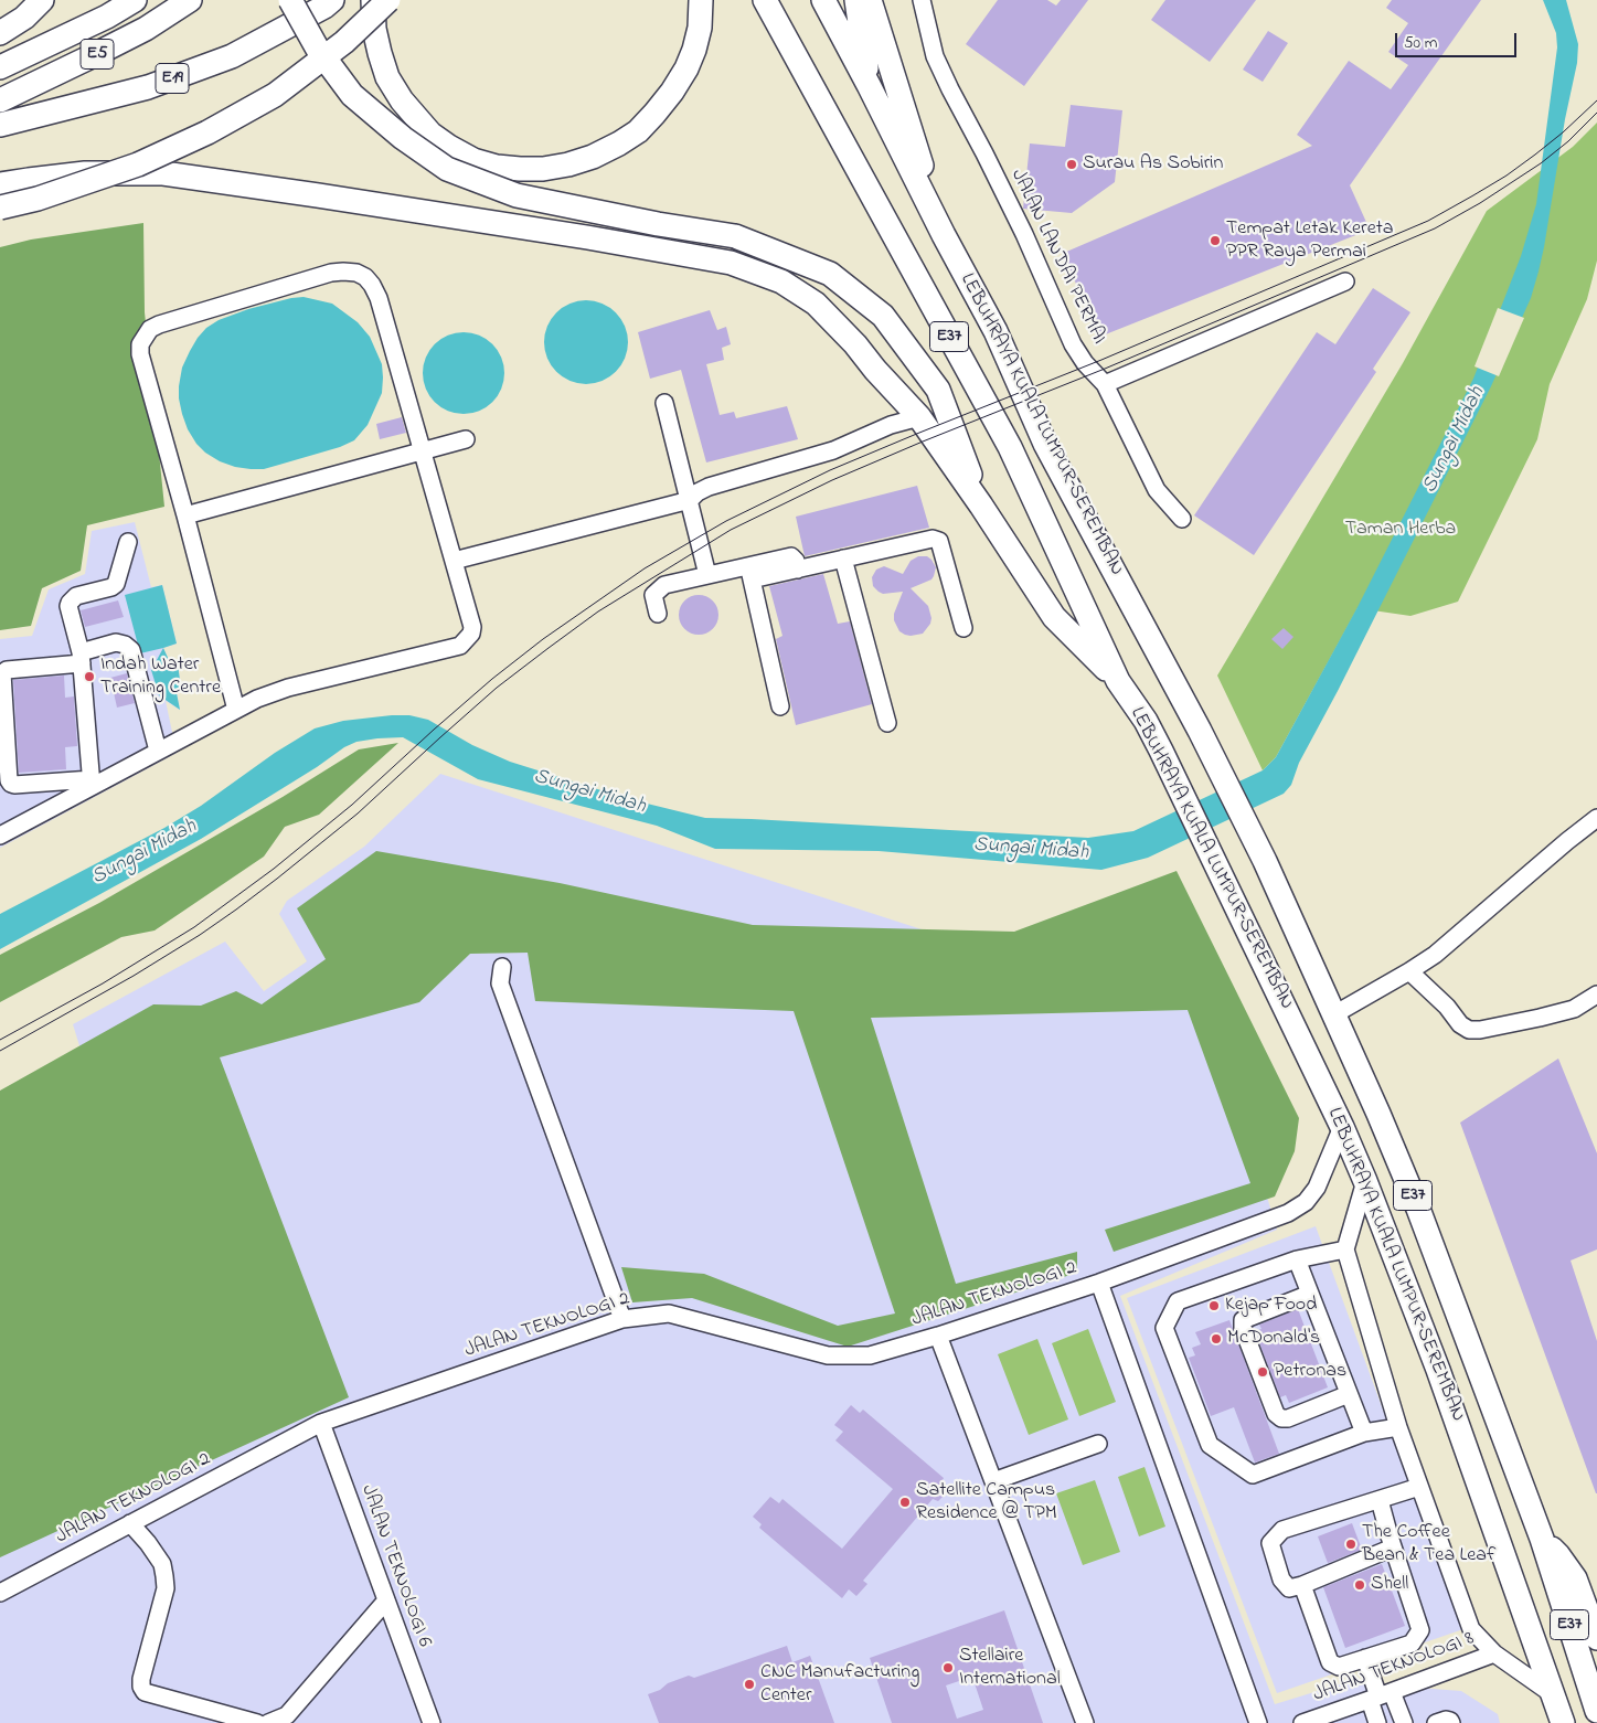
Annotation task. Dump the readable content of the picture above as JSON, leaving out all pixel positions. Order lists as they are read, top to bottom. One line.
{"streets":{"highway":["E5","E19","E37","LEBUHRAYA KUALA LUMPUR–SEREMBAN"],"street":["JALAN LANDAI PERMAI","JALAN TEKNOLOGI 2","JALAN TEKNOLOGI 6","JALAN TEKNOLOGI 8"]},"crossings":[["LEBUHRAYA KUALA LUMPUR–SEREMBAN","JALAN TEKNOLOGI 2"],["LEBUHRAYA KUALA LUMPUR–SEREMBAN","JALAN TEKNOLOGI 8"],["JALAN TEKNOLOGI 2","JALAN TEKNOLOGI 6"]],"water":["Sungai Midah"],"parks":["Taman Herba"],"places":["Surau As Sobirin","Tempat Letak Kereta PPR Raya Permai","Indah Water Training Centre","Kejap Food","McDonald's","Petronas","Satellite Campus Residence @ TPM","The Coffee Bean & Tea Leaf","Shell","Stellaire International","CNC Manufacturing Center"],"scale_bar":"50 m"}
